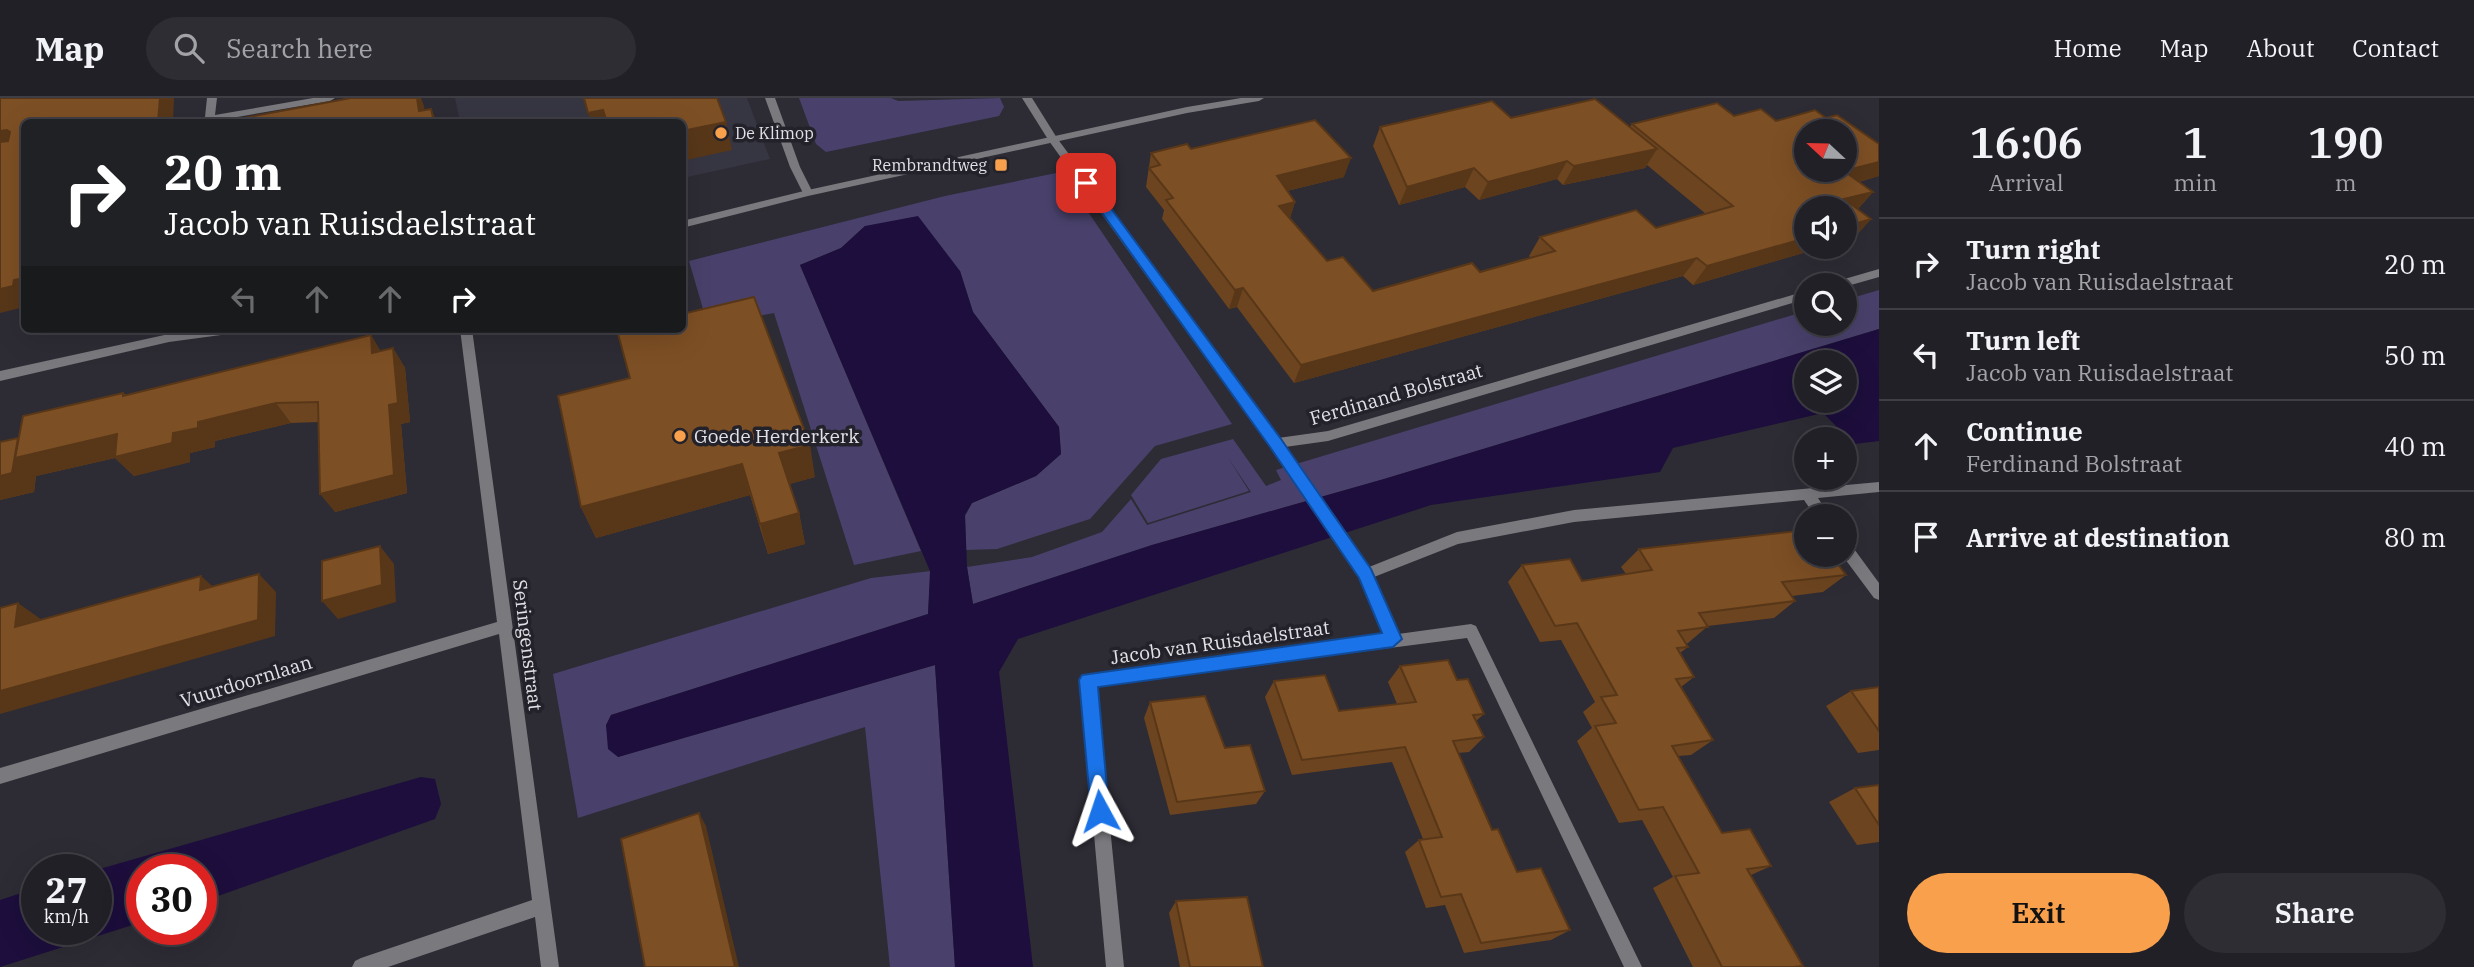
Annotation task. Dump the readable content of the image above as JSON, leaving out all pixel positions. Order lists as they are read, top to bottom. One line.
{"streets":{"street":["Ferdinand Bolstraat","Jacob van Ruisdaelstraat","Seringenstraat","Vuurdoornlaan"]},"crossings":[["Seringenstraat","Vuurdoornlaan"]],"places":{"other":["De Klimop","Goede Herderkerk"],"transit":["Rembrandtweg"]},"north":"left","page":{"header":"Map","search":"Search here","nav":["Home","Map","About","Contact"],"eta":["16:06","Arrival","1","min","190","m"],"map_buttons":["+","−"],"turn":["20 m","Jacob van Ruisdaelstraat"],"list":[{"name":"Turn right","note":"Jacob van Ruisdaelstraat","value":"20 m"},{"name":"Turn left","note":"Jacob van Ruisdaelstraat","value":"50 m"},{"name":"Continue","note":"Ferdinand Bolstraat","value":"40 m"},{"name":"Arrive at destination","value":"80 m"}],"speed":"27 km/h","limit":"30","buttons":["Exit","Share"]}}
